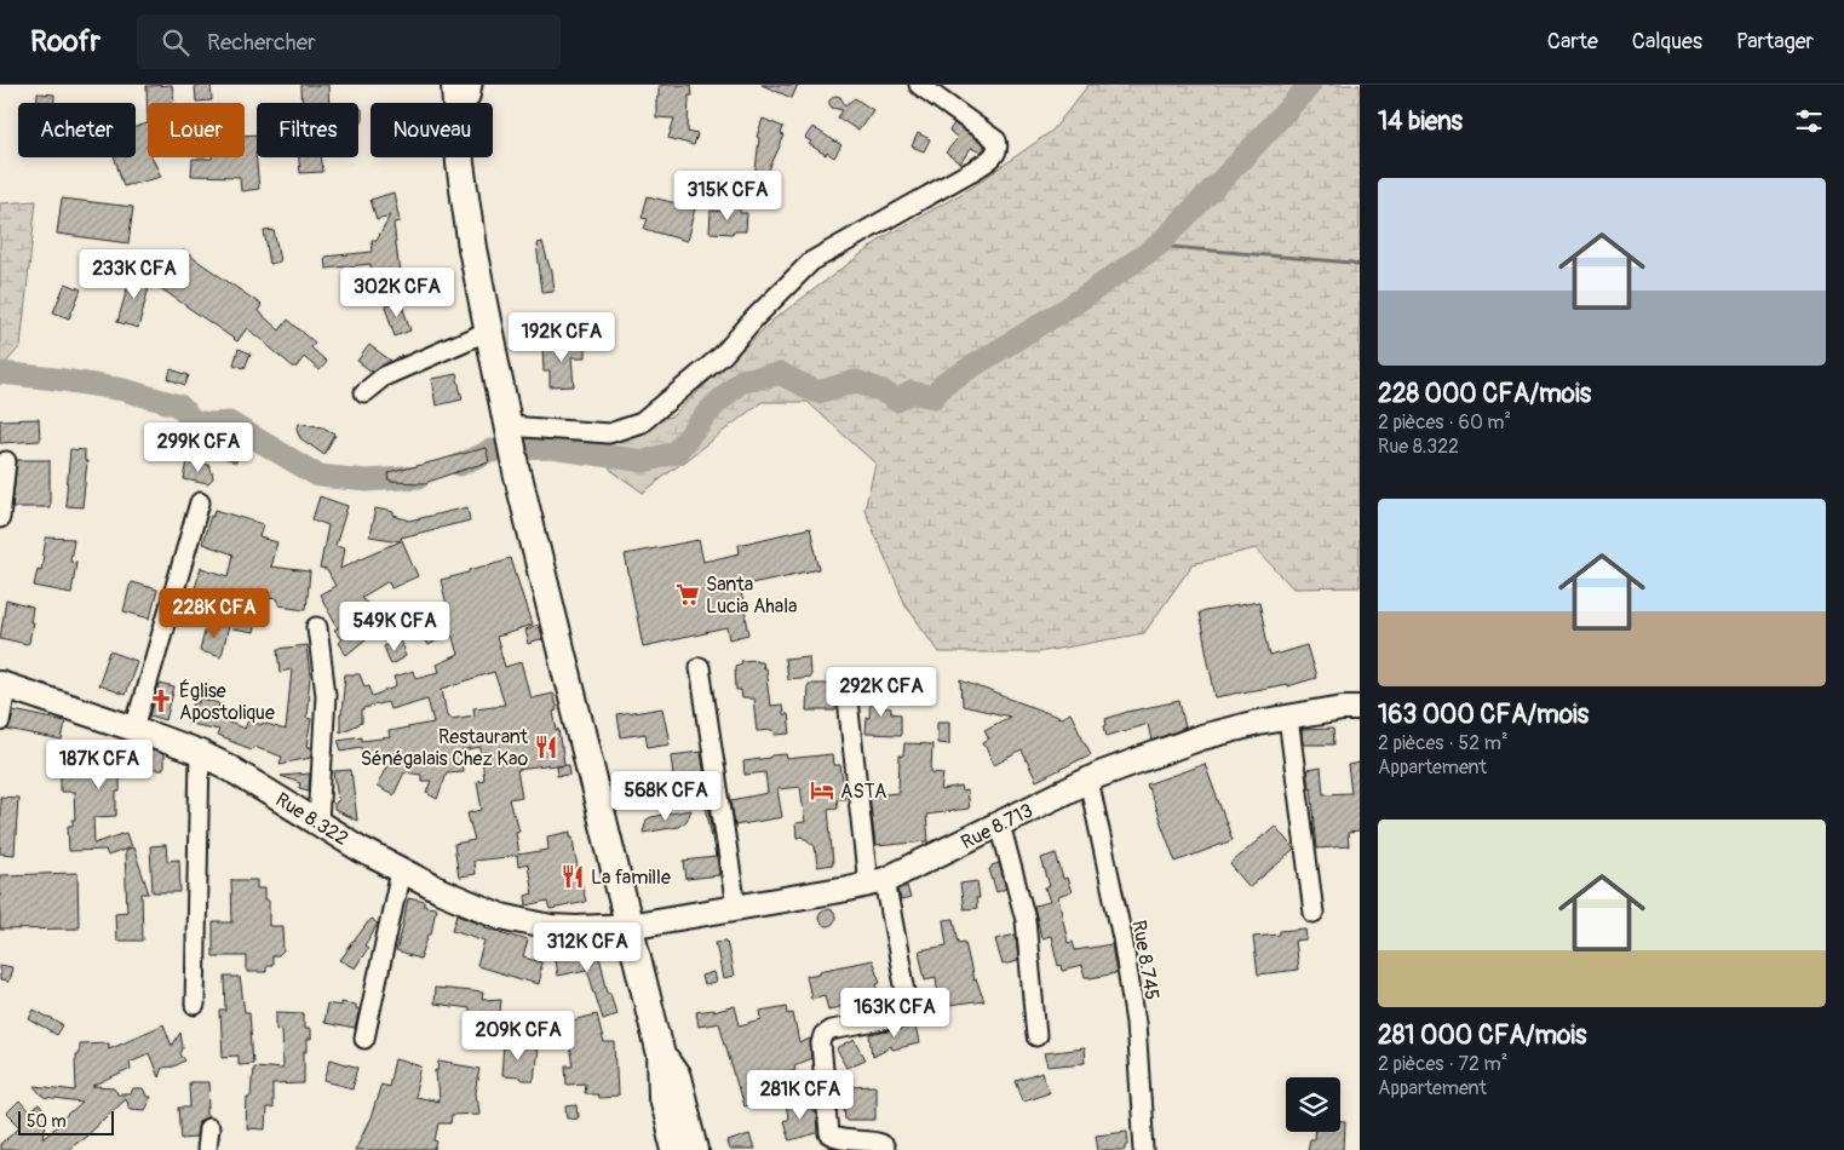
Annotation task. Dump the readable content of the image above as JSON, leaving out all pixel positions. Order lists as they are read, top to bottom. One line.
{"streets":{"main road":["Rue 8.322","Rue 8.713"],"street":["Rue 8.745"]},"crossings":[["Rue 8.322","Rue 8.713"],["Rue 8.713","Rue 8.745"]],"places":{"supermarket":["Santa Lucia Ahala"],"church":["Église Apostolique"],"restaurant":["Restaurant Sénégalais Chez Kao","La famille"],"hotel":["ASTA"]},"scale_bar":"50 m","page":{"header":"Roofr","search":"Rechercher","nav":["Carte","Calques","Partager"],"heading":"14 biens","chip":["Acheter","Louer","Filtres","Nouveau"],"list":[{"name":"228 000 CFA/mois","note":"2 pièces · 60 m² · Rue 8.322"},{"name":"163 000 CFA/mois","note":"2 pièces · 52 m² · Appartement"},{"name":"281 000 CFA/mois","note":"2 pièces · 72 m² · Appartement"}],"price":["315K CFA","233K CFA","302K CFA","192K CFA","299K CFA","228K CFA","549K CFA","292K CFA","187K CFA","568K CFA","312K CFA","163K CFA","209K CFA","281K CFA"],"scale":"50 m"}}
